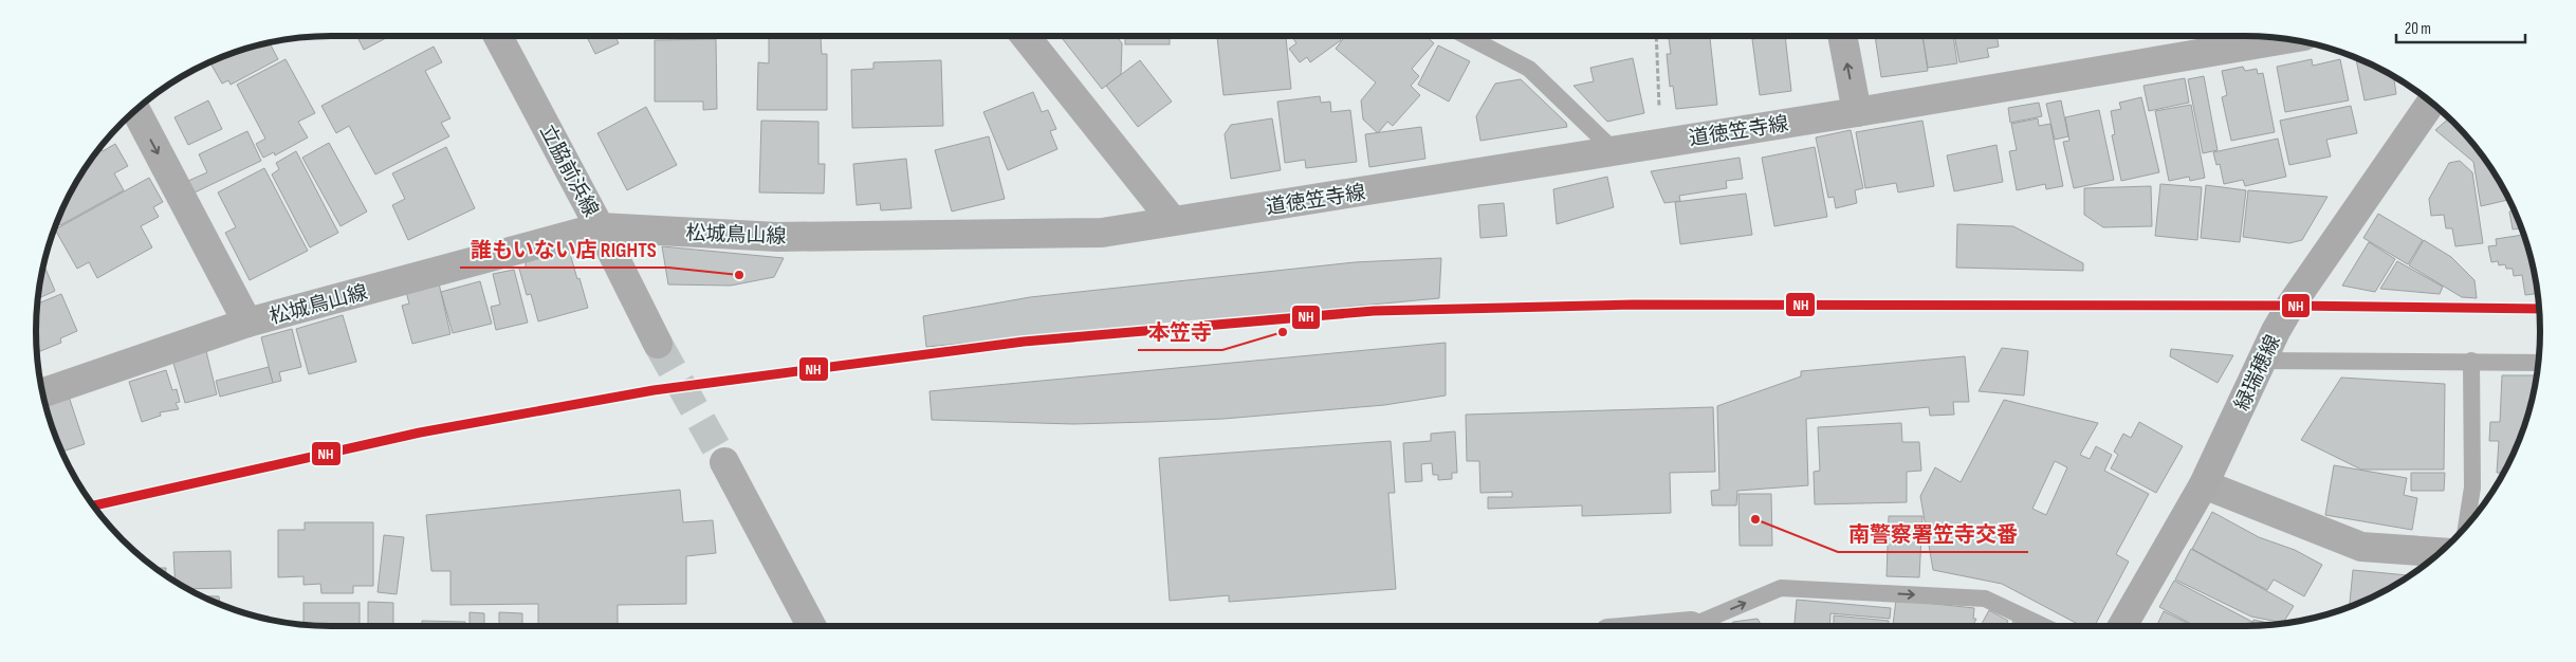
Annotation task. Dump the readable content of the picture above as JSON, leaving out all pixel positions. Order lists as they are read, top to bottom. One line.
{"streets":{"main road":["緑瑞穂線"],"street":["道徳笠寺線","立脇前浜線","松城鳥山線"]},"crossings":[["道徳笠寺線","松城鳥山線"],["立脇前浜線","松城鳥山線"]],"places":["誰もいない店 RIGHTS","本笠寺","南警察署笠寺交番"],"lines":["transit line NH"],"scale_bar":"20 m"}
